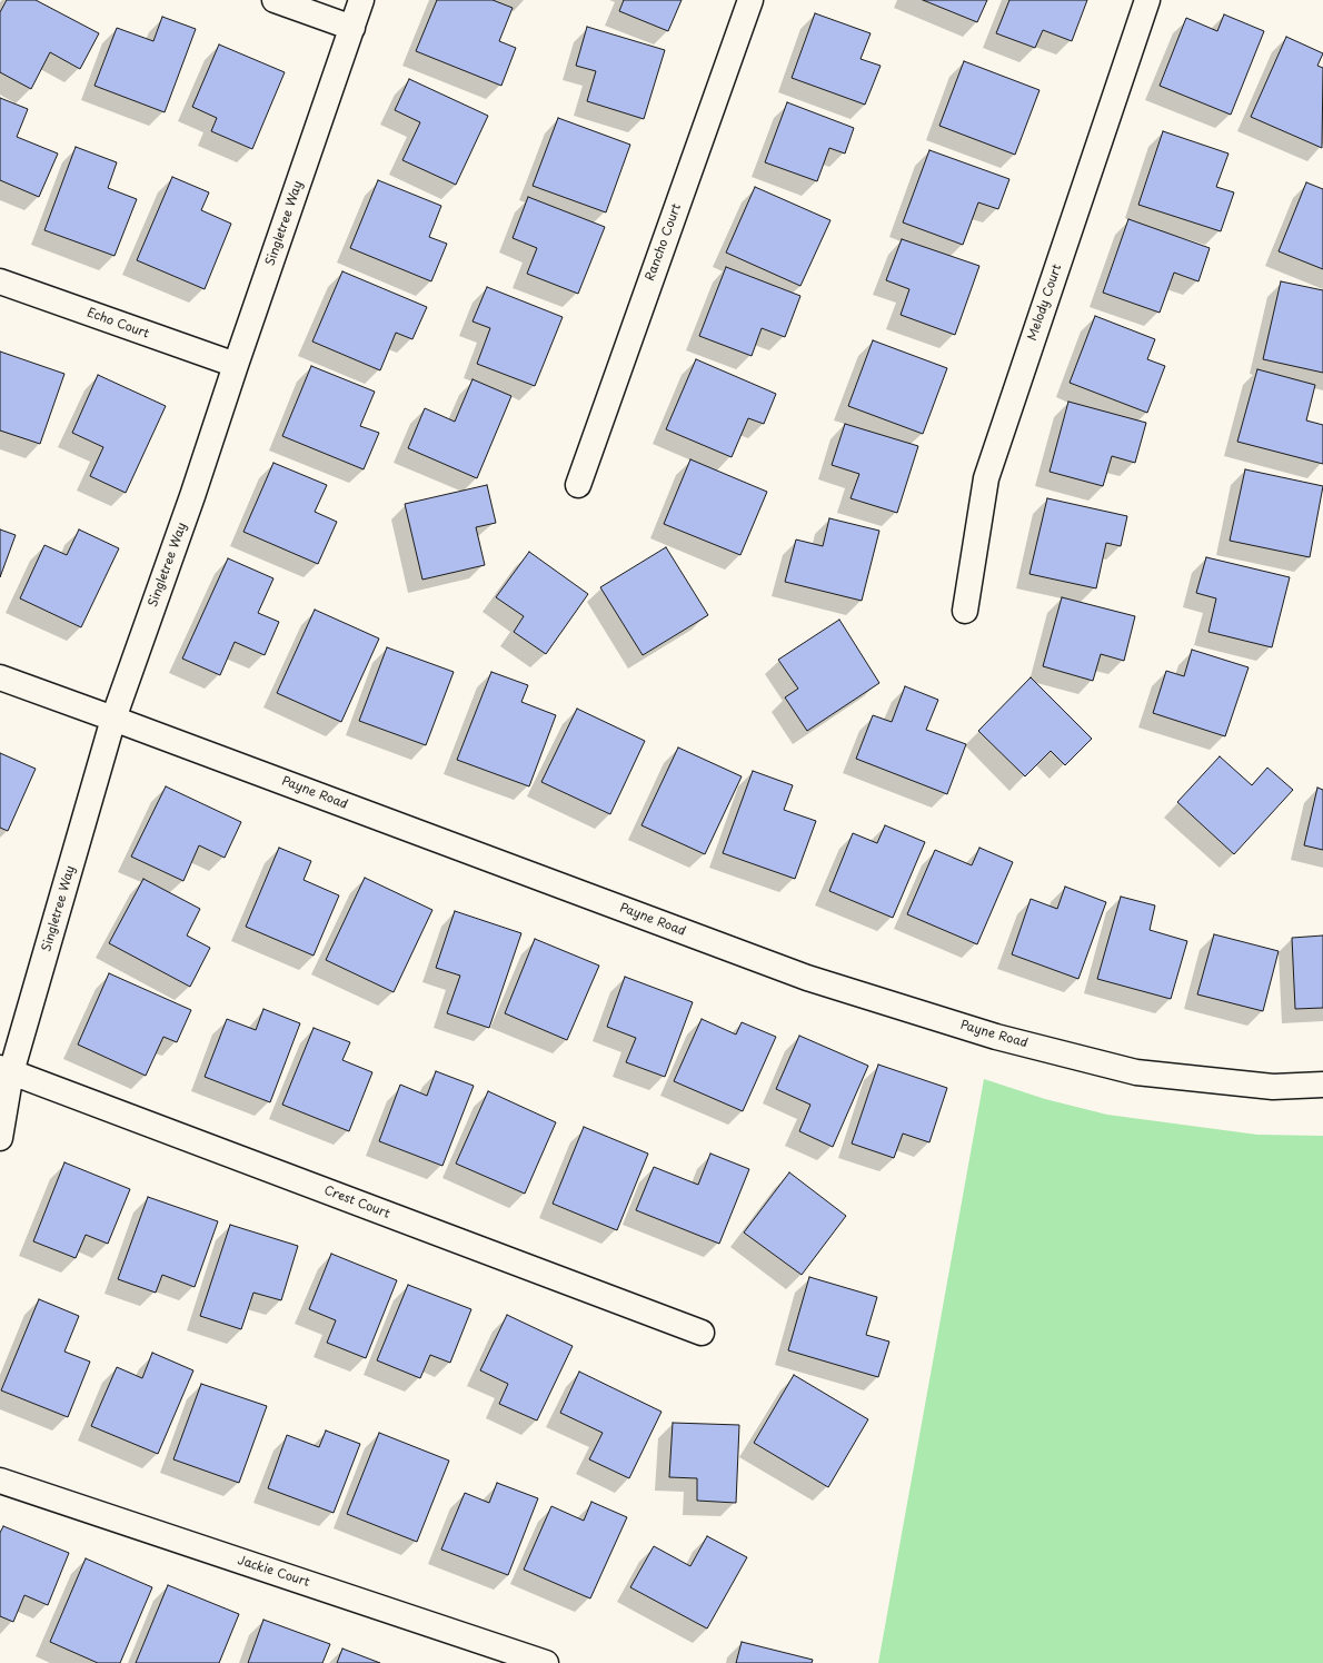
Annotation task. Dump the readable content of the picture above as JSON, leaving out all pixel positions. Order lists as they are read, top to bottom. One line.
{"streets":{"street":["Singletree Way","Rancho Court","Melody Court","Echo Court","Payne Road","Crest Court","Jackie Court"]},"crossings":[["Singletree Way","Echo Court"],["Singletree Way","Payne Road"],["Singletree Way","Crest Court"]]}
